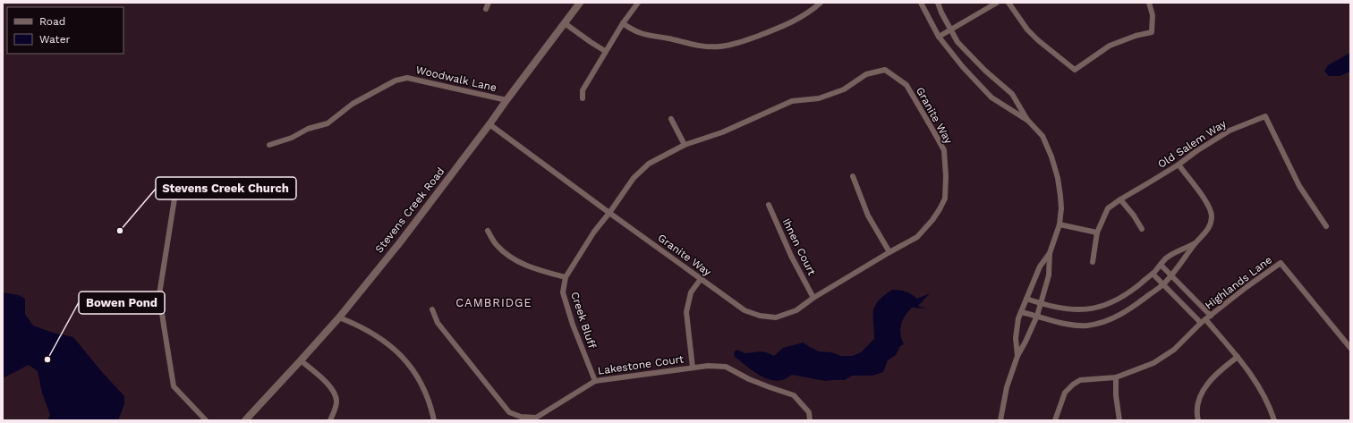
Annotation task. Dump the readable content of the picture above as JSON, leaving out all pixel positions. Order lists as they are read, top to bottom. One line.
{"streets":{"street":["Woodwalk Lane","Granite Way","Old Salem Way","Stevens Creek Road","Ihnen Court","Highlands Lane","Creek Bluff","Lakestone Court"]},"crossings":[["Woodwalk Lane","Stevens Creek Road"],["Granite Way","Stevens Creek Road"],["Granite Way","Ihnen Court"],["Granite Way","Creek Bluff"],["Creek Bluff","Lakestone Court"]],"districts":["CAMBRIDGE"],"places":["Stevens Creek Church","Bowen Pond"],"legend":["Road","Water"]}
